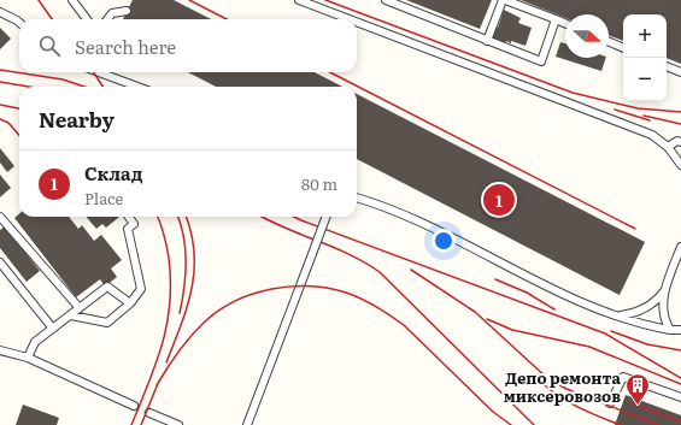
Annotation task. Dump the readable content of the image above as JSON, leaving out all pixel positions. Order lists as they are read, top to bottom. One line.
{"places":{"building":["Депо ремонта миксеровозов"]},"north":"right","page":{"map_buttons":["+","−"],"search":"Search here","heading":"Nearby","list":[{"mark":"1","name":"Склад","note":"Place","value":"80 m"}],"pins":"1"}}
